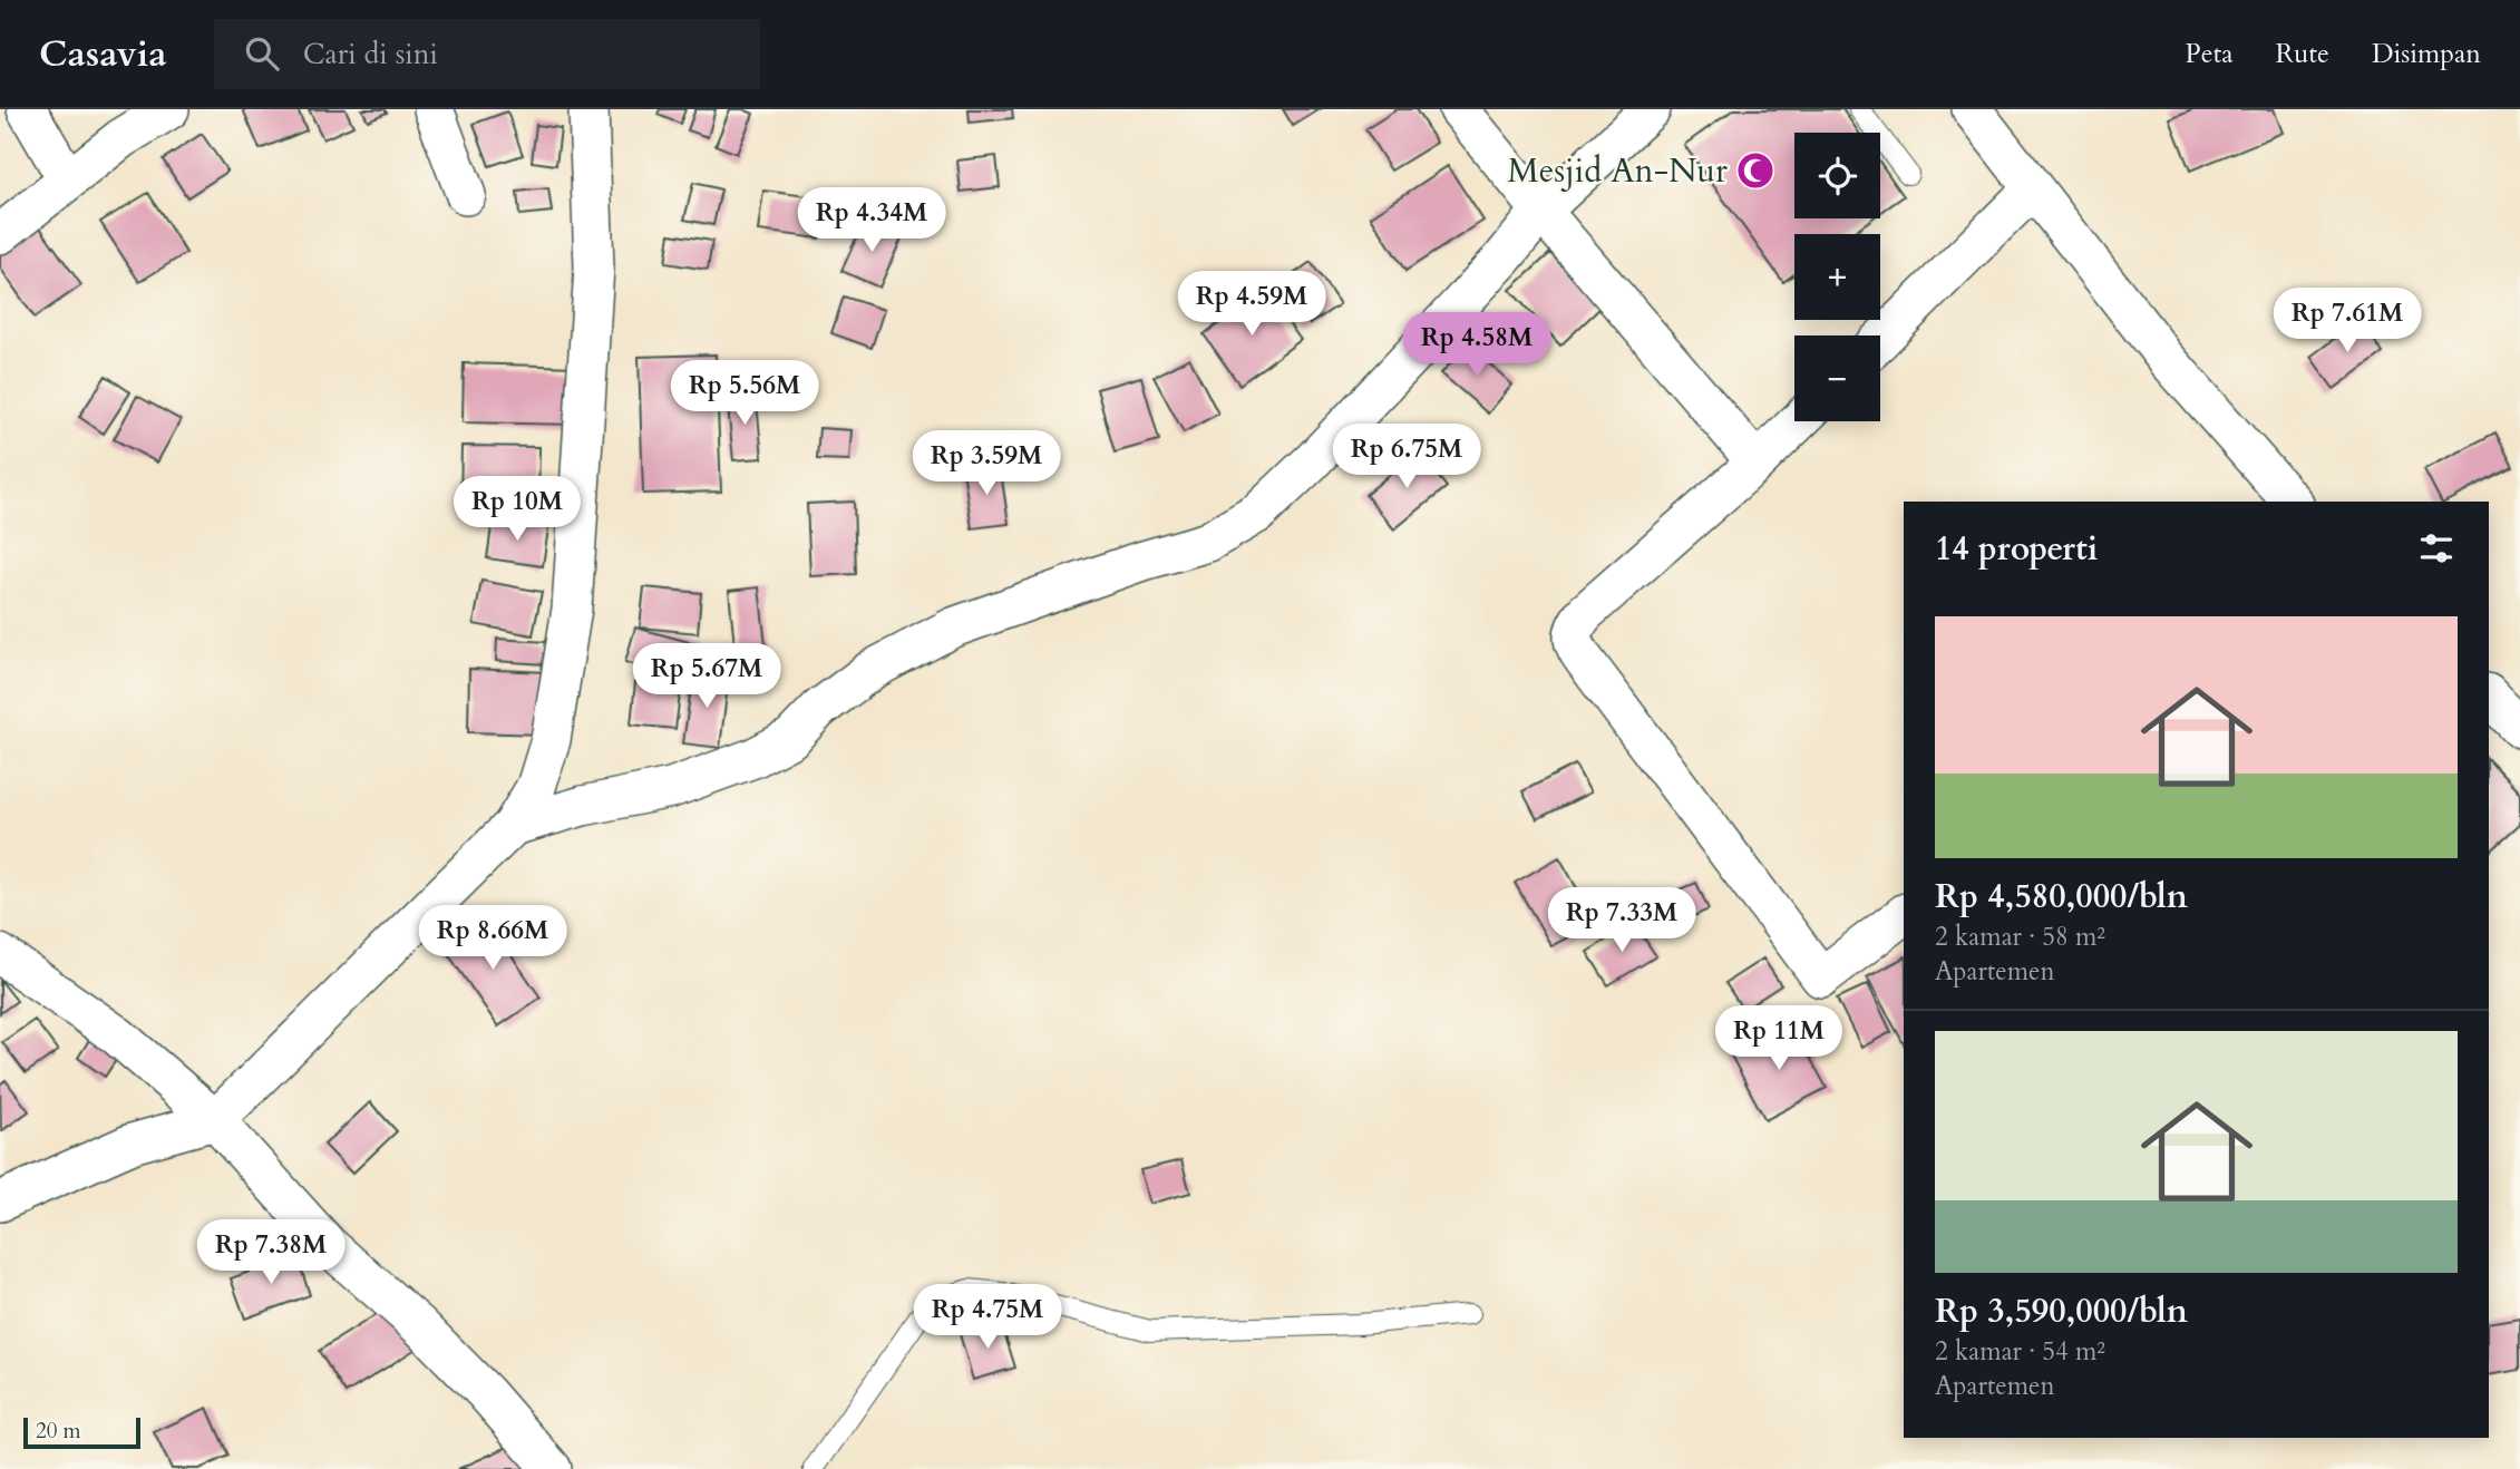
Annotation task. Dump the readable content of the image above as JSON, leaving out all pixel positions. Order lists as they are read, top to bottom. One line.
{"places":{"mosque":["Mesjid An-Nur"]},"scale_bar":"20 m","page":{"header":"Casavia","search":"Cari di sini","nav":["Peta","Rute","Disimpan"],"map_buttons":["+","−"],"price":["Rp 4.34M","Rp 4.59M","Rp 7.61M","Rp 4.58M","Rp 5.56M","Rp 6.75M","Rp 3.59M","Rp 10M","Rp 5.67M","Rp 7.33M","Rp 8.66M","Rp 11M","Rp 7.38M","Rp 4.75M"],"heading":"14 properti","list":[{"name":"Rp 4,580,000/bln","note":"2 kamar · 58 m² · Apartemen"},{"name":"Rp 3,590,000/bln","note":"2 kamar · 54 m² · Apartemen"}],"scale":"20 m"}}
